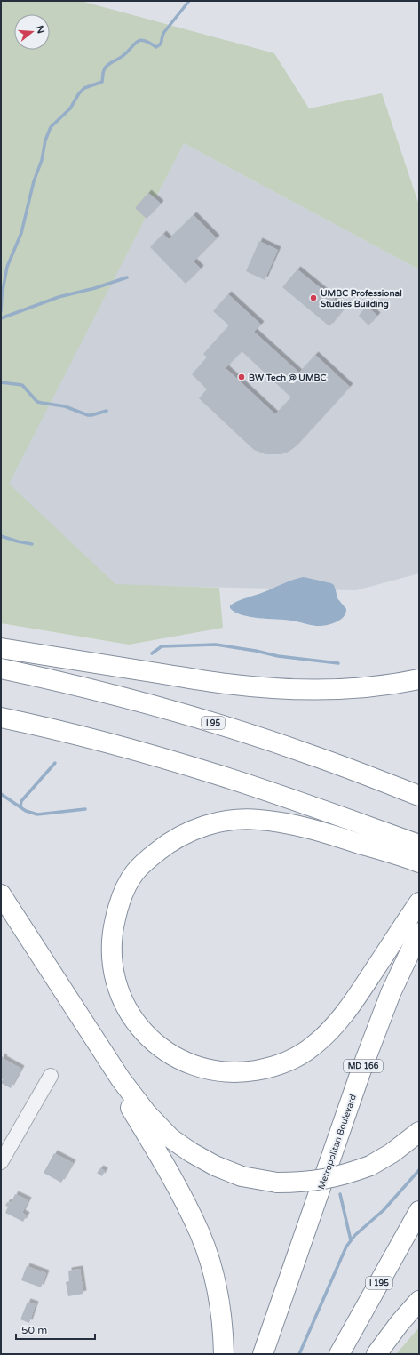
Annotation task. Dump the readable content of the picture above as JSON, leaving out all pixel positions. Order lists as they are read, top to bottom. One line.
{"streets":{"highway":["I 95","MD 166","Metropolitan Boulevard","I 195"]},"places":["UMBC Professional Studies Building","BW Tech @ UMBC"],"scale_bar":"50 m","north":"right"}
